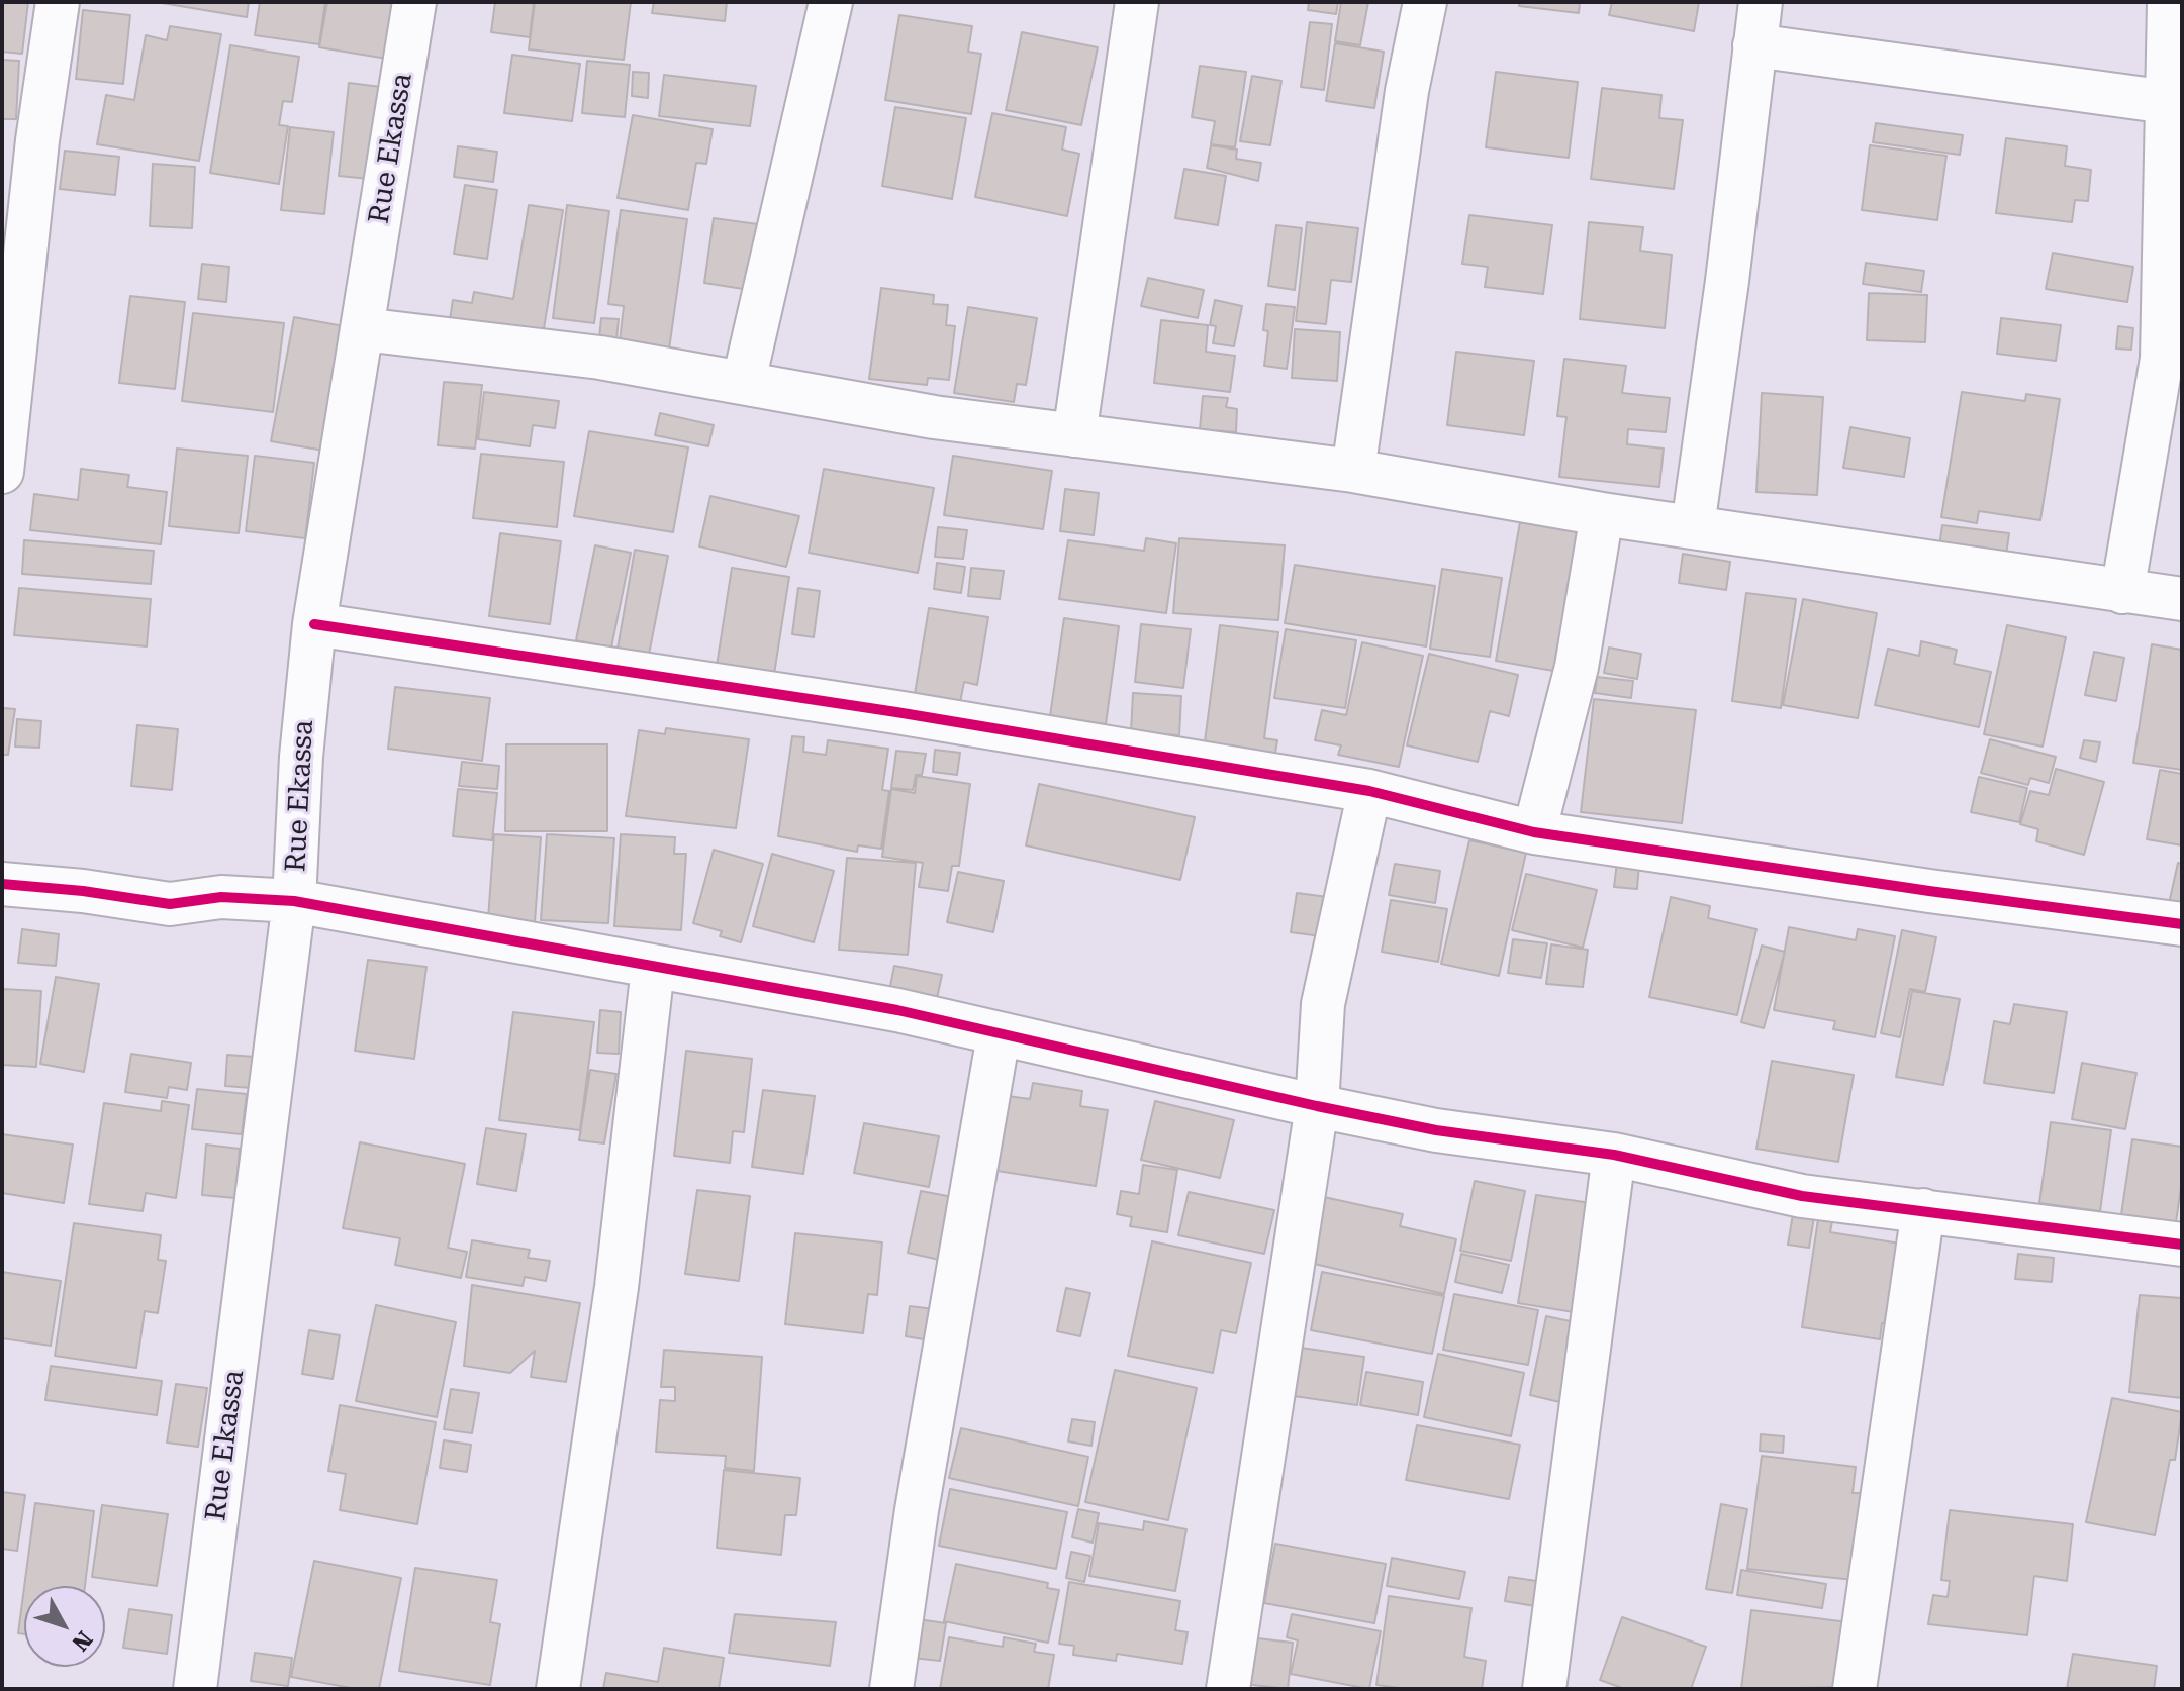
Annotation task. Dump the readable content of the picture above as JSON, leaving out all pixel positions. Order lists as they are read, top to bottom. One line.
{"streets":{"street":["Rue Ekassa"]},"north":"bottom right"}
